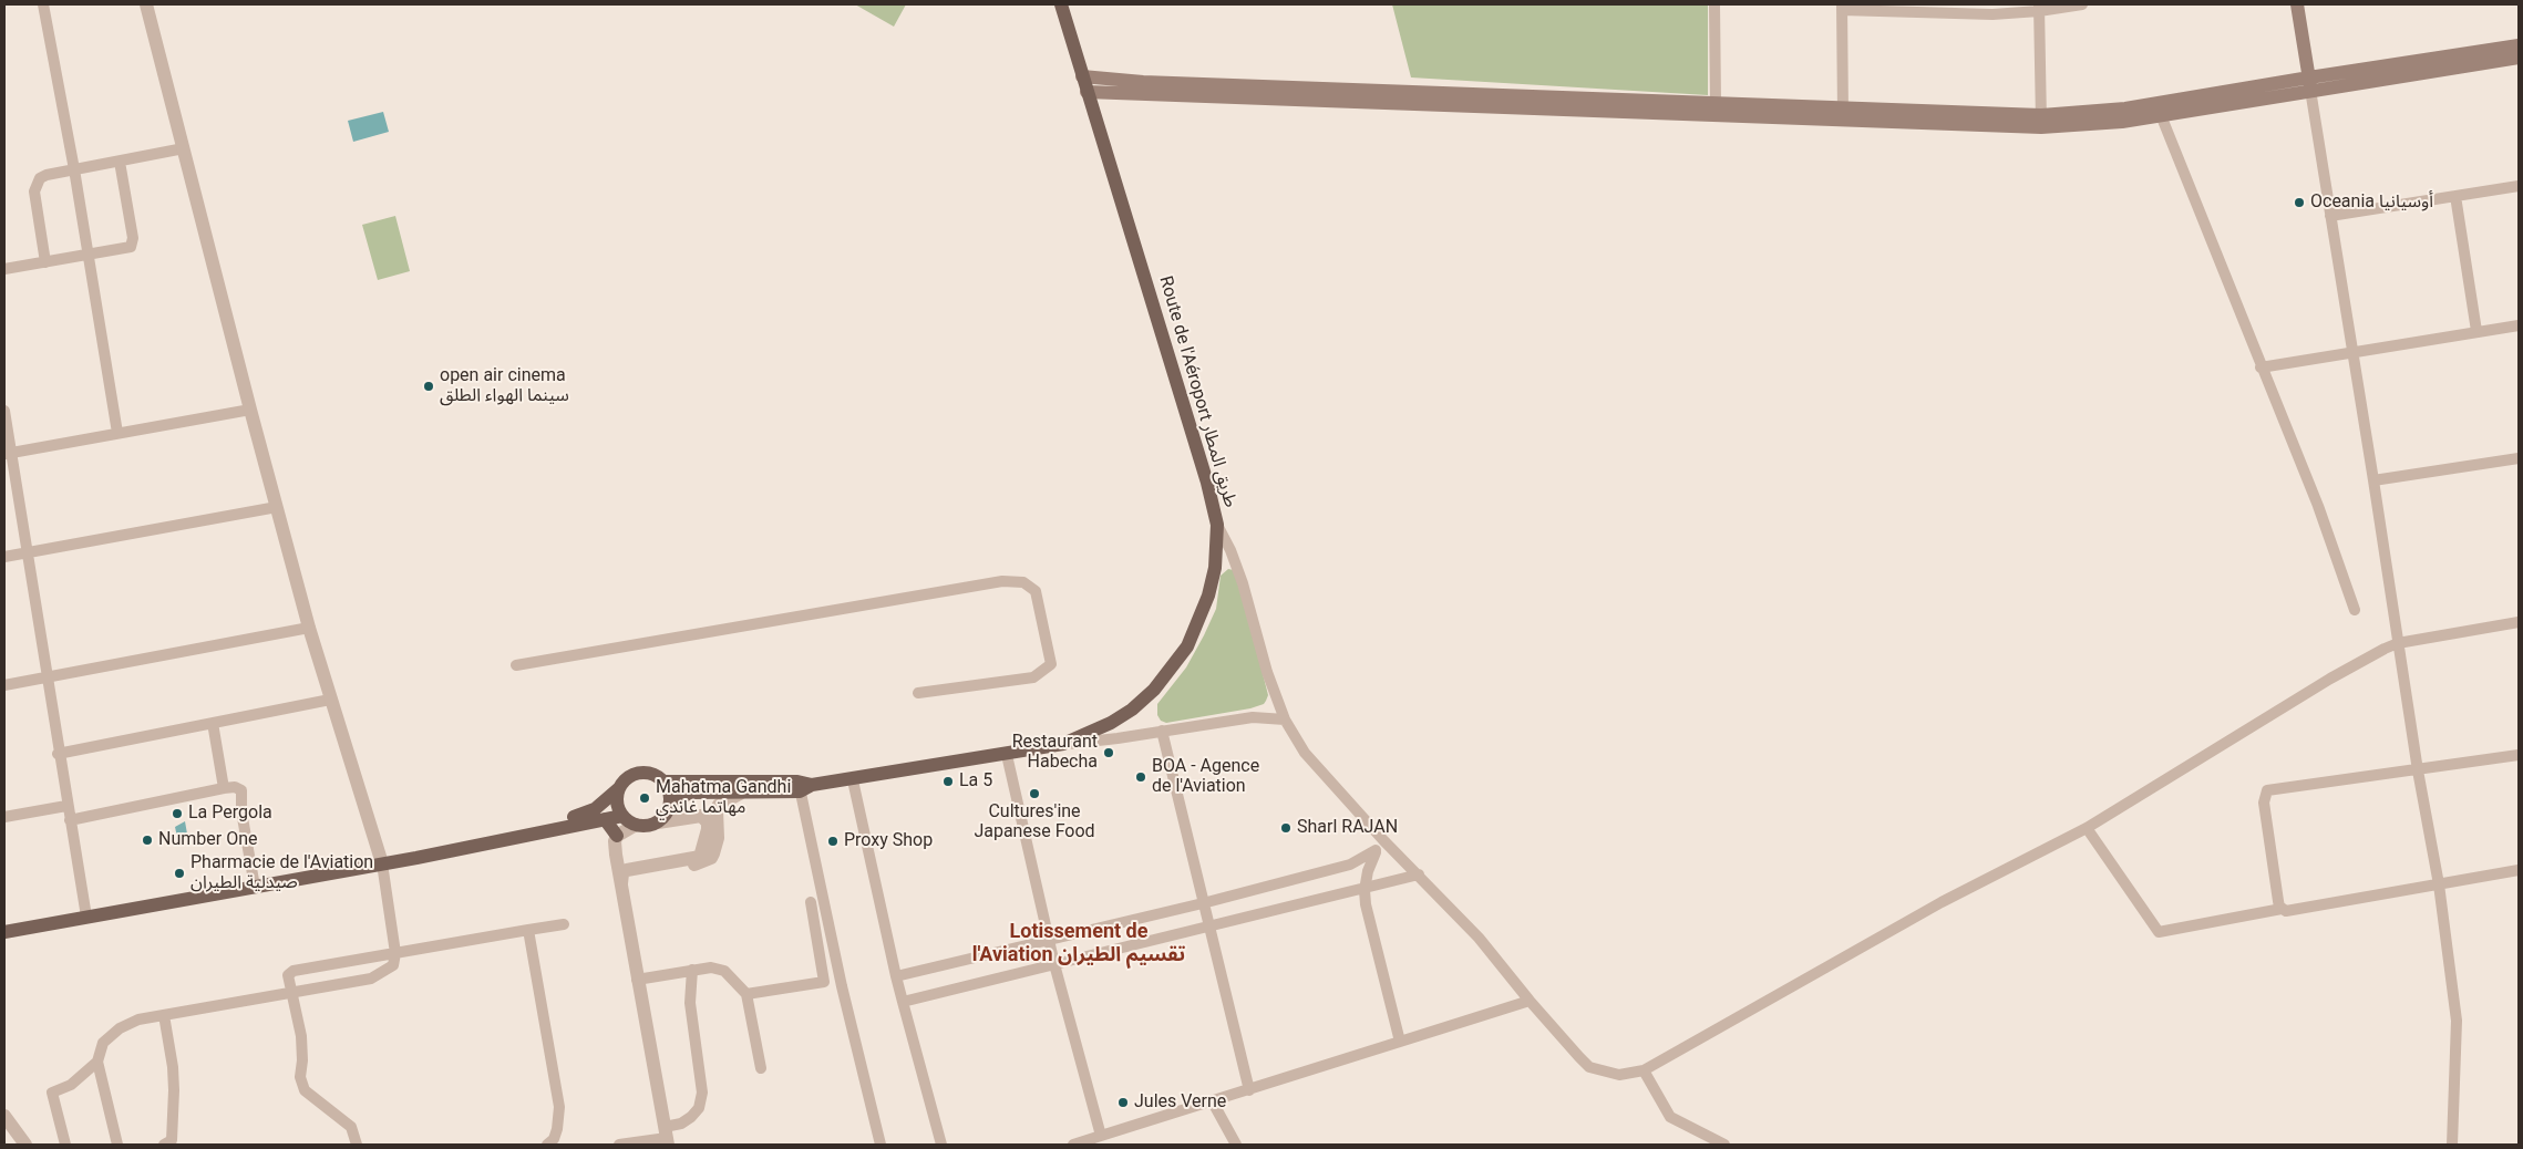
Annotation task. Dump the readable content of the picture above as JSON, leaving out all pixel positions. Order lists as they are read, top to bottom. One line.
{"streets":{"main road":["Route de l'Aéroport طريق المطار"]},"districts":["Lotissement de l'Aviation تقسيم الطيران"],"places":["Oceania أوسيانيا","open air cinema سينما الهواء الطلق","Restaurant Habecha","BOA - Agence de l'Aviation","La 5","Cultures'ine Japanese Food","Mahatma Gandhi مهاتما غاندي","La Pergola","Sharl RAJAN","Number One","Proxy Shop","Pharmacie de l'Aviation صيدلية الطيران","Jules Verne"]}
